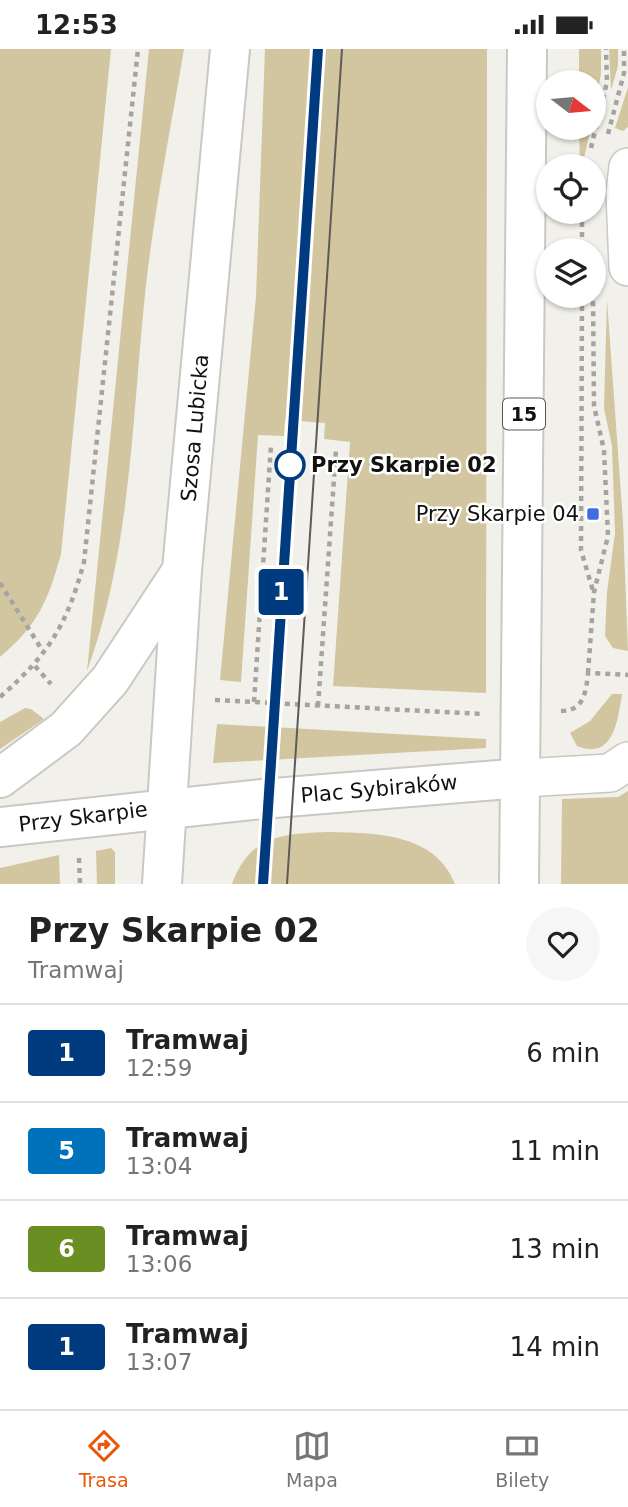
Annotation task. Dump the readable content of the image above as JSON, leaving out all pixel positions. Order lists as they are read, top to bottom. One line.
{"streets":{"main road":["15","Szosa Lubicka","Plac Sybiraków","Przy Skarpie"]},"crossings":[["15","Plac Sybiraków"],["Szosa Lubicka","Plac Sybiraków"],["Szosa Lubicka","Przy Skarpie"],["Plac Sybiraków","Przy Skarpie"]],"places":{"other":["Przy Skarpie 02"],"transit":["Przy Skarpie 04"]},"lines":["tram line 1"],"north":"right","page":{"status":"12:53","on_map":"1","heading":["Przy Skarpie 02","Tramwaj"],"list":[{"mark":"1","name":"Tramwaj","note":"12:59","value":"6 min"},{"mark":"5","name":"Tramwaj","note":"13:04","value":"11 min"},{"mark":"6","name":"Tramwaj","note":"13:06","value":"13 min"},{"mark":"1","name":"Tramwaj","note":"13:07","value":"14 min"}],"tabs":["Trasa","Mapa","Bilety"]}}
